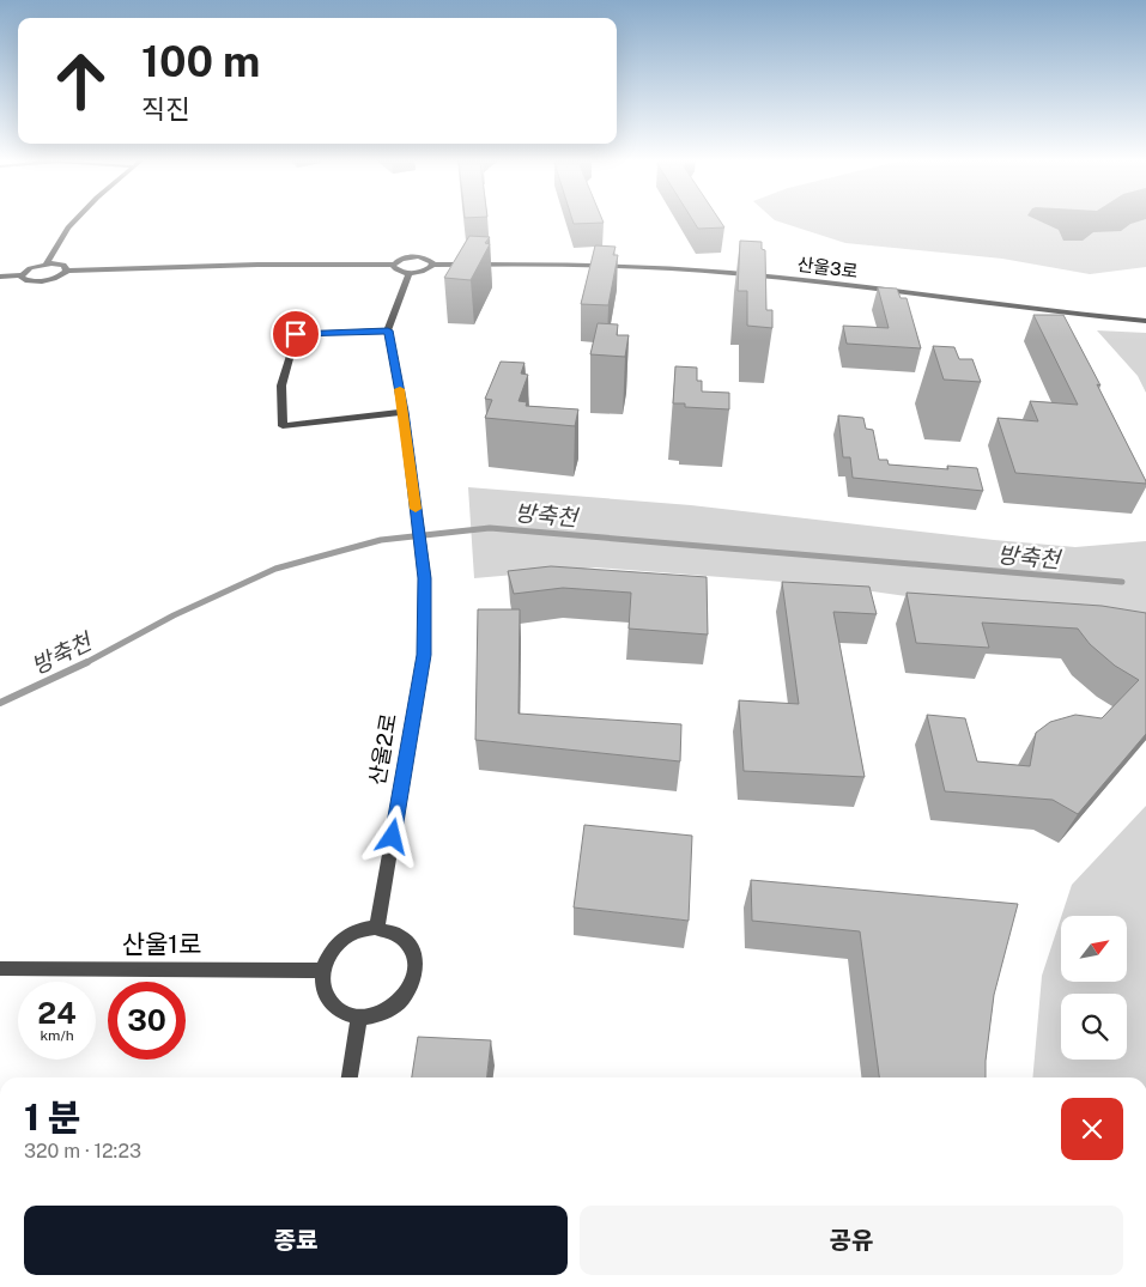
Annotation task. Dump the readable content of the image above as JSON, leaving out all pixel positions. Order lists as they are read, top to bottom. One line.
{"streets":{"street":["산울3로","산울2로","산울1로"]},"crossings":[["산울2로","산울1로"]],"water":["방축천"],"north":"top right","page":{"turn":["100 m","직진"],"speed":"24 km/h","limit":"30","heading":["1 분","320 m · 12:23"],"buttons":["종료","공유"]}}
